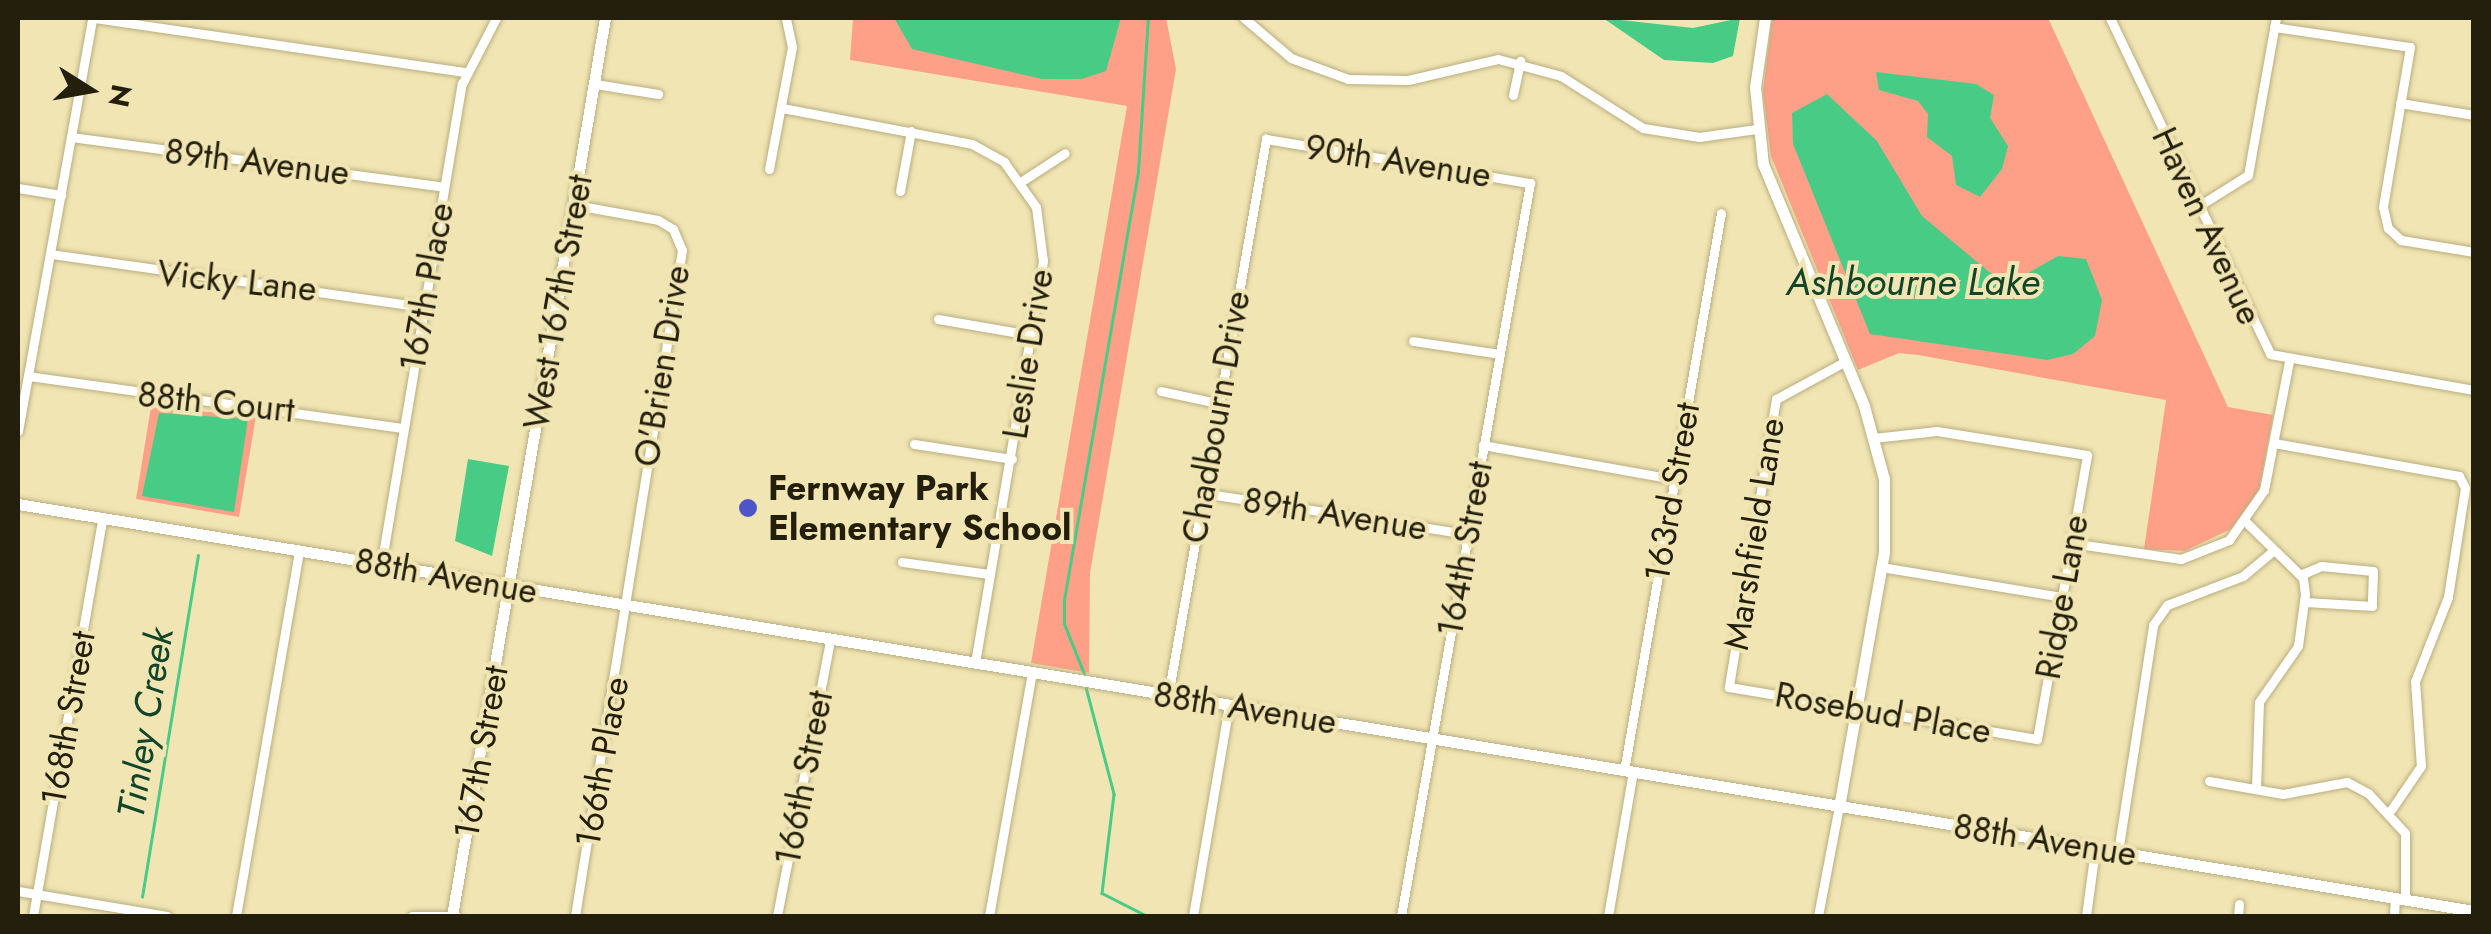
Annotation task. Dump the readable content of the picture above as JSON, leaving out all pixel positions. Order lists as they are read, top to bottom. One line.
{"streets":{"street":["90th Avenue","89th Avenue","Haven Avenue","Vicky Lane","167th Place","West 167th Street","Leslie Drive","O'Brien Drive","88th Court","Chadbourn Drive","163rd Street","Marshfield Lane","164th Street","88th Avenue","Ridge Lane","Rosebud Place","168th Street","167th Street","166th Place","166th Street"]},"crossings":[["90th Avenue","Chadbourn Drive"],["90th Avenue","164th Street"],["89th Avenue","167th Place"],["89th Avenue","Chadbourn Drive"],["89th Avenue","164th Street"],["Vicky Lane","167th Place"],["167th Place","88th Court"],["167th Place","88th Avenue"],["West 167th Street","O'Brien Drive"],["West 167th Street","88th Avenue"],["West 167th Street","167th Street"],["Leslie Drive","88th Avenue"],["O'Brien Drive","88th Avenue"],["O'Brien Drive","166th Place"],["Chadbourn Drive","88th Avenue"],["163rd Street","88th Avenue"],["Marshfield Lane","Rosebud Place"],["164th Street","88th Avenue"],["88th Avenue","168th Street"],["88th Avenue","167th Street"],["88th Avenue","166th Place"],["88th Avenue","166th Street"],["Ridge Lane","Rosebud Place"]],"water":["Ashbourne Lake","Tinley Creek"],"places":["Fernway Park Elementary School"],"north":"right"}
